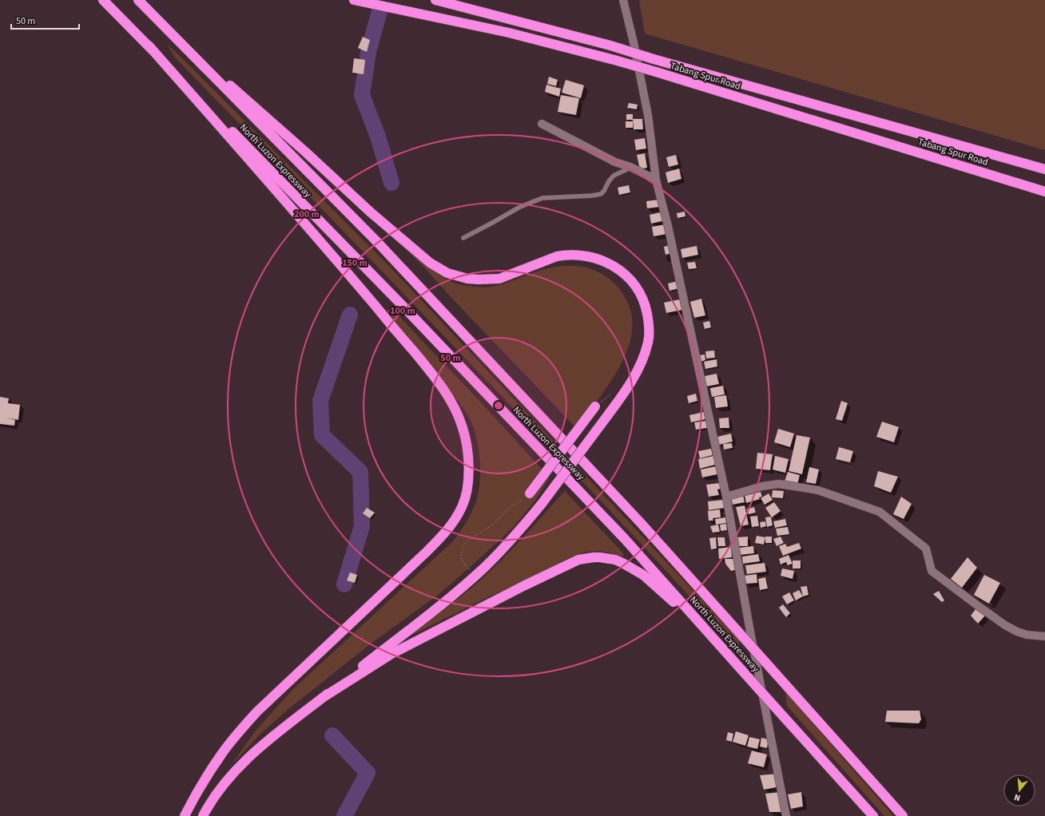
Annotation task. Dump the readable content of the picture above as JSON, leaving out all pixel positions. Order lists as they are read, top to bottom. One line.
{"streets":{"highway":["Tabang Spur Road","North Luzon Expressway"]},"scale_bar":"50 m","north":"bottom","rings":["200 m","150 m","100 m","50 m"]}
